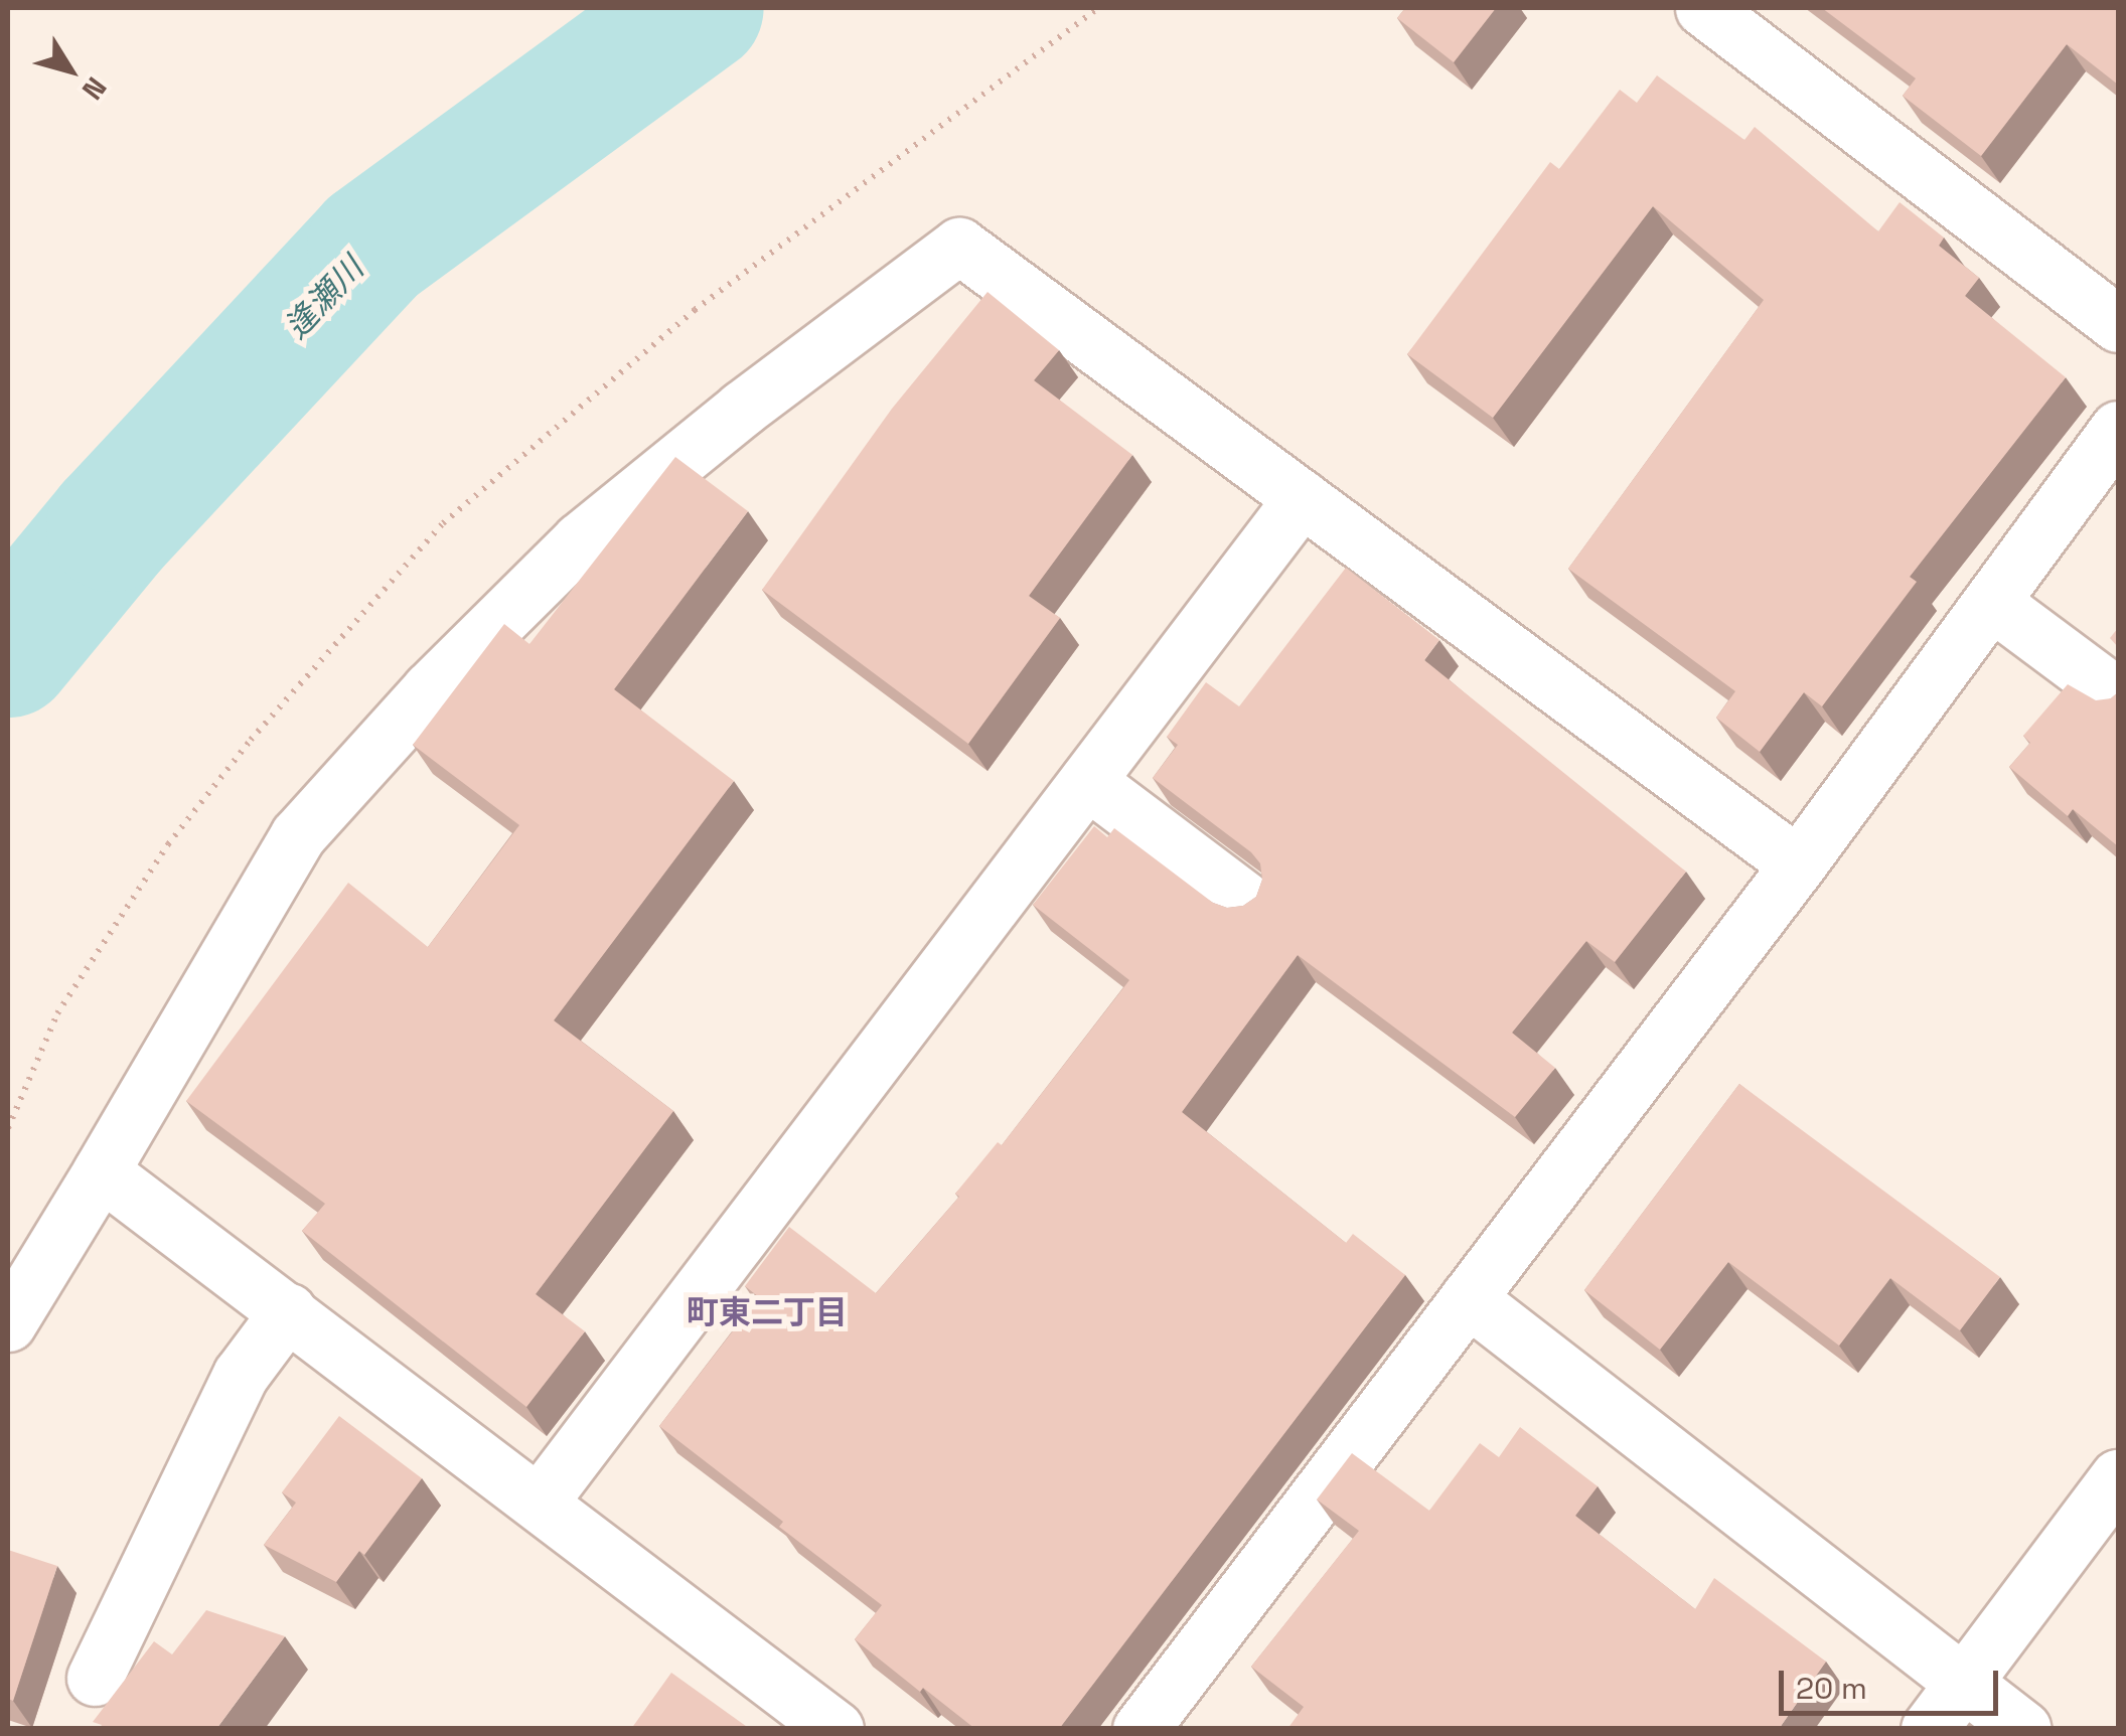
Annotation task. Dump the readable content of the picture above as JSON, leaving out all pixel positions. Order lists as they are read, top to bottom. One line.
{"districts":["町東二丁目"],"water":["逢瀬川"],"scale_bar":"20 m","north":"bottom right"}
